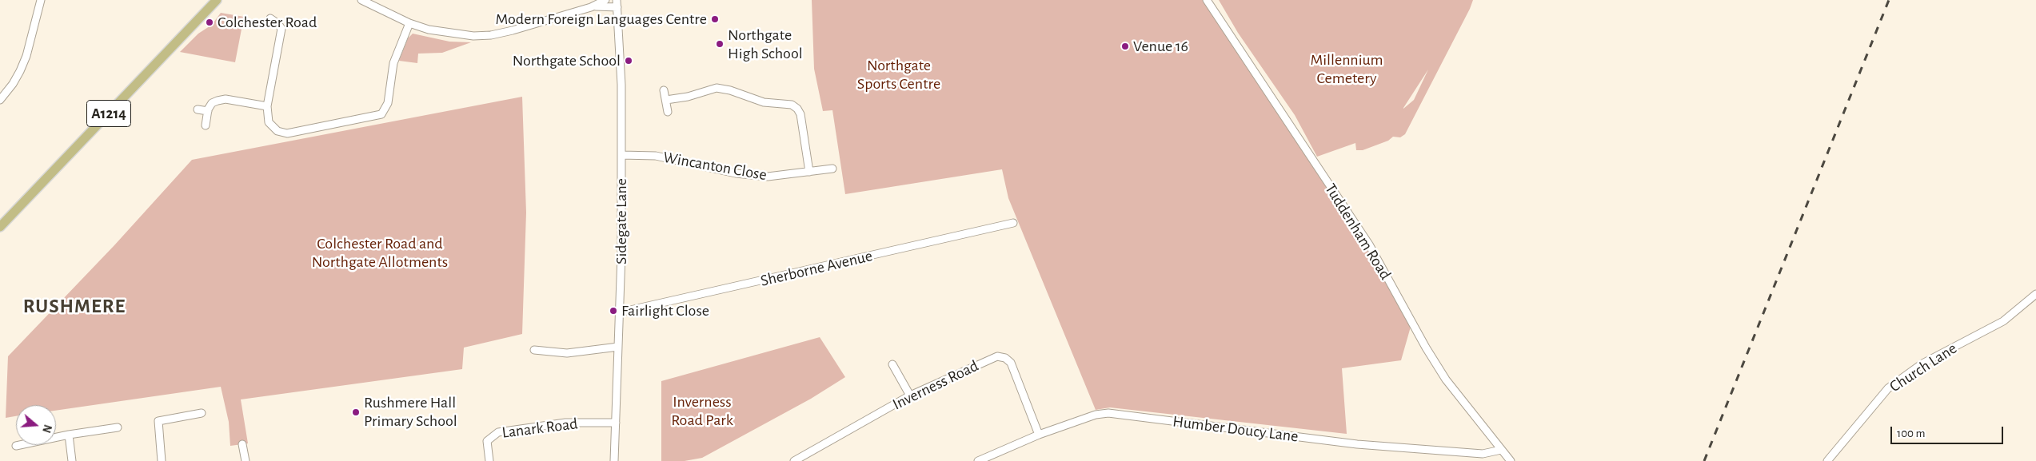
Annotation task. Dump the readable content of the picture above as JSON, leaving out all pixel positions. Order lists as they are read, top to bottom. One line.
{"streets":{"main road":["A1214"],"street":["Wincanton Close","Sidegate Lane","Tuddenham Road","Sherborne Avenue","Church Lane","Inverness Road","Lanark Road","Humber Doucy Lane"]},"crossings":[["Wincanton Close","Sidegate Lane"],["Sidegate Lane","Sherborne Avenue"],["Sidegate Lane","Lanark Road"],["Tuddenham Road","Humber Doucy Lane"],["Inverness Road","Humber Doucy Lane"]],"districts":["RUSHMERE"],"parks":["Millennium Cemetery","Northgate Sports Centre","Colchester Road and Northgate Allotments","Inverness Road Park"],"places":["Modern Foreign Languages Centre","Colchester Road","Northgate High School","Venue 16","Northgate School","Fairlight Close","Rushmere Hall Primary School"],"scale_bar":"100 m","north":"right"}
